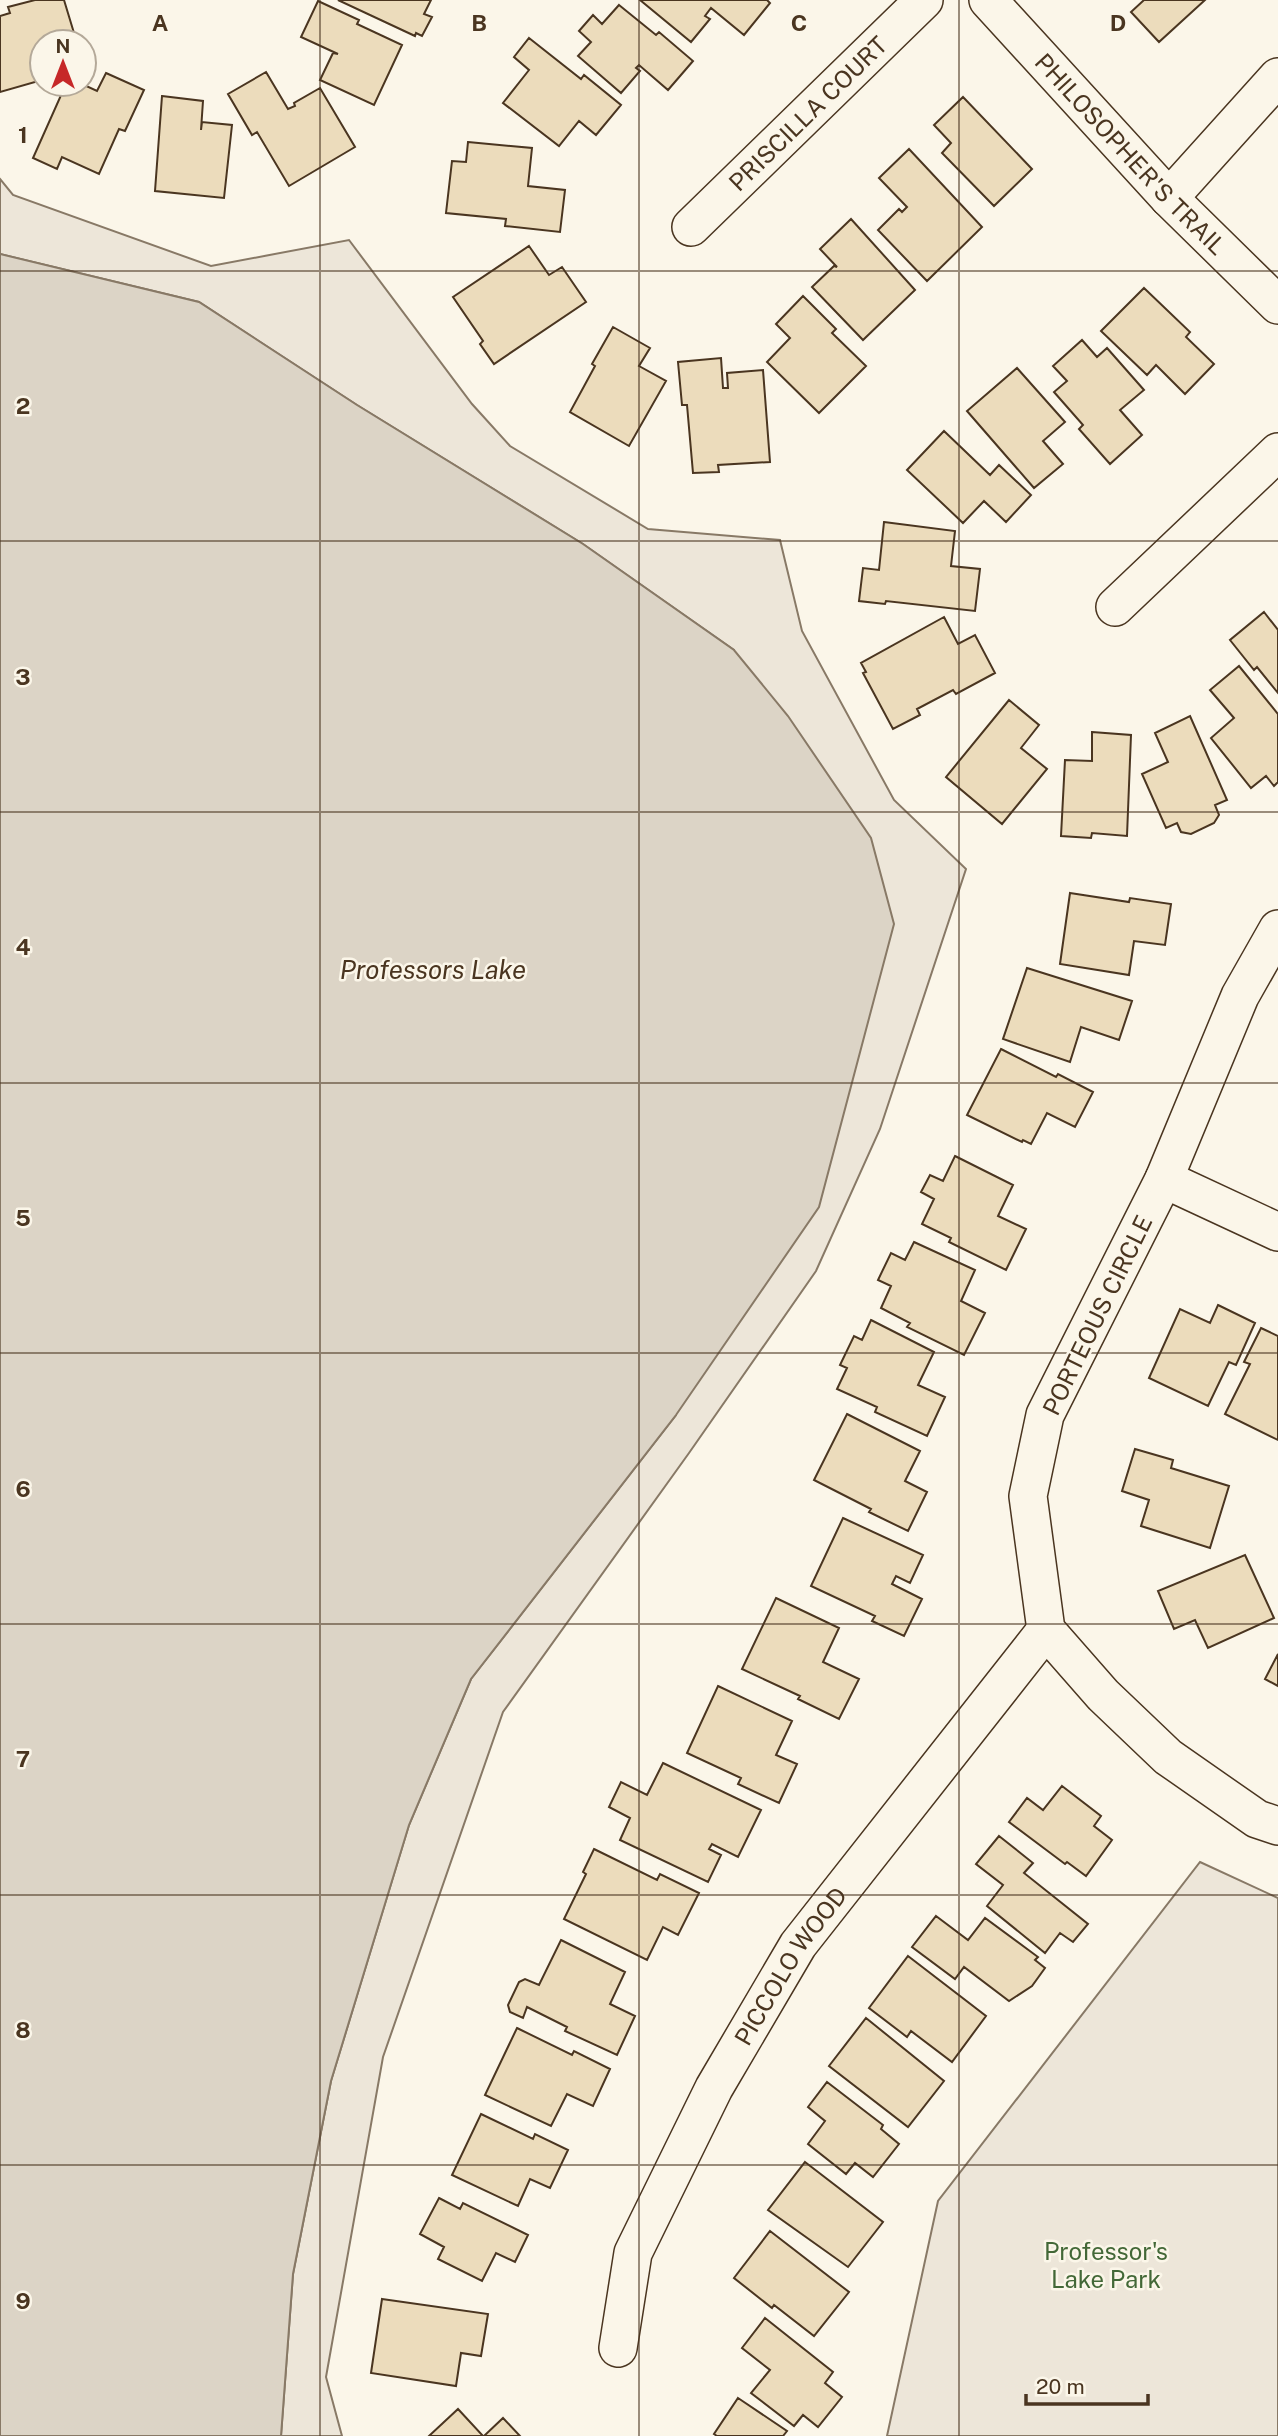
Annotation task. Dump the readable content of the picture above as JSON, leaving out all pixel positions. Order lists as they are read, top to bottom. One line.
{"streets":{"street":["PRISCILLA COURT","PHILOSOPHER'S TRAIL","PORTEOUS CIRCLE","PICCOLO WOOD"]},"crossings":[["PORTEOUS CIRCLE","PICCOLO WOOD"]],"water":["Professors Lake"],"parks":["Professor's Lake Park"],"scale_bar":"20 m","north":"top","grid":{"columns":["A","B","C","D"],"rows":["1","2","3","4","5","6","7","8","9"]}}
